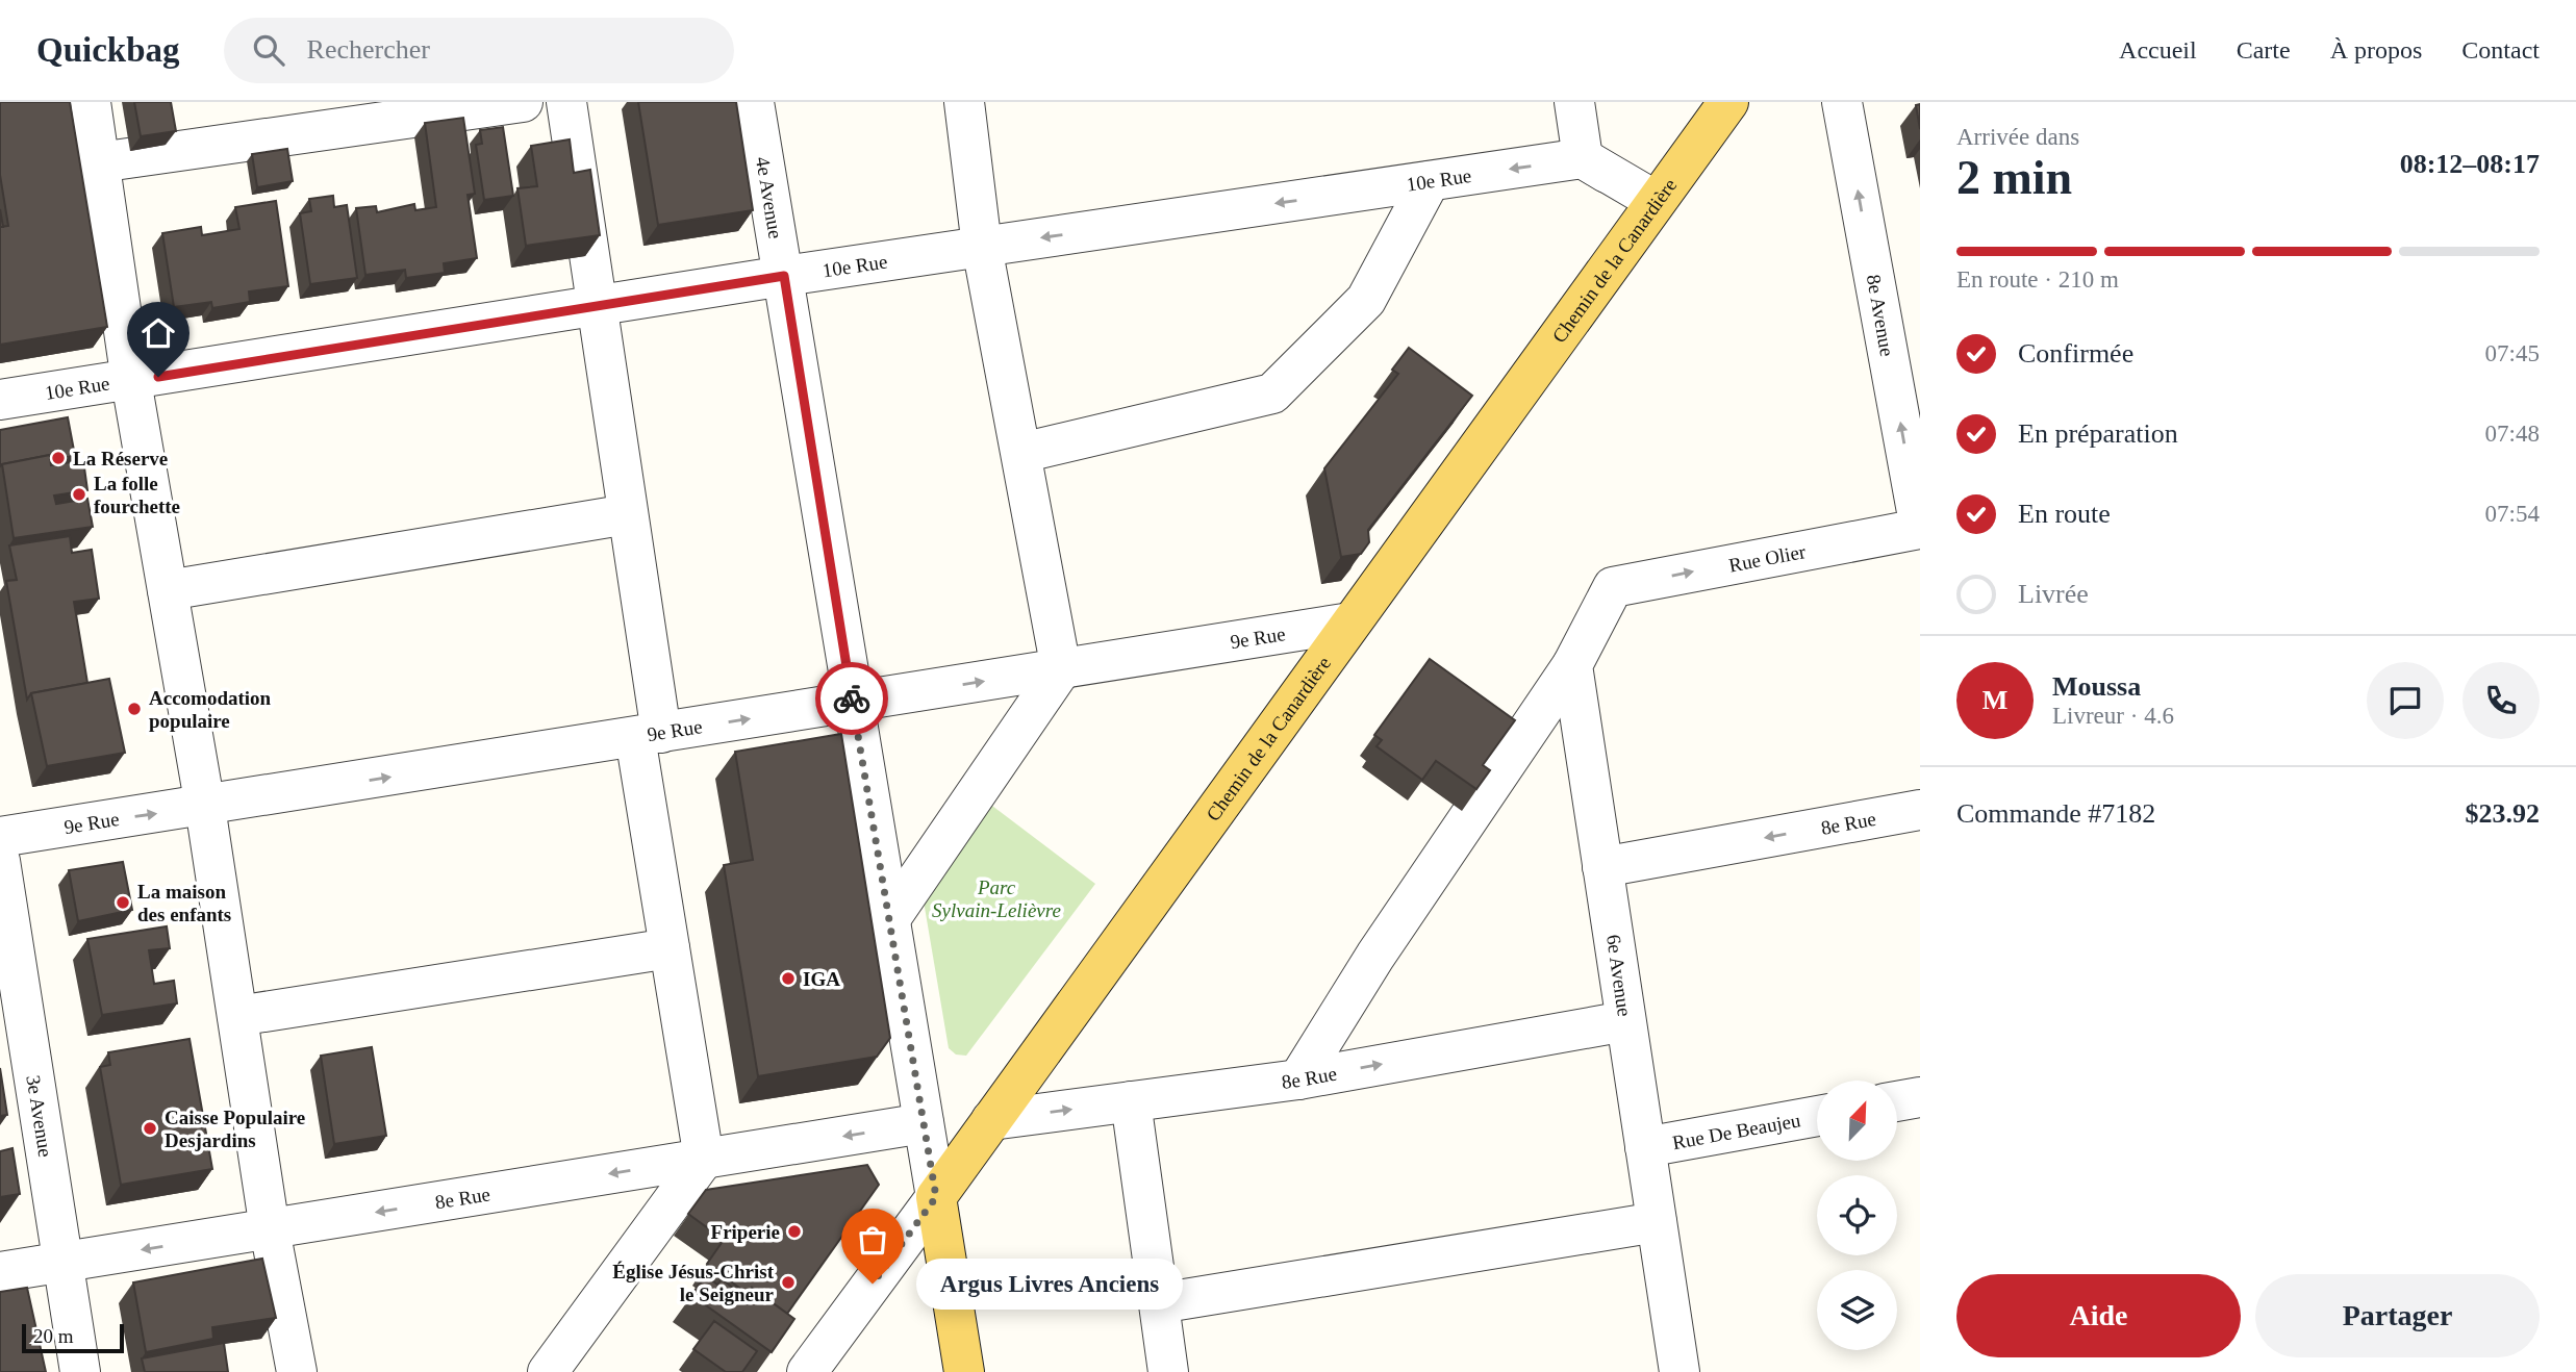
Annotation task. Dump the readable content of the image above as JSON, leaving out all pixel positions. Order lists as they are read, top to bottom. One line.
{"streets":{"main road":["4e Avenue","Chemin de la Canardière"],"street":["10e Rue","8e Avenue","Rue Olier","9e Rue","8e Rue","6e Avenue","3e Avenue","Rue De Beaujeu"]},"crossings":[["10e Rue","4e Avenue"],["4e Avenue","Chemin de la Canardière"],["4e Avenue","9e Rue"],["4e Avenue","8e Rue"],["Chemin de la Canardière","9e Rue"],["Chemin de la Canardière","8e Rue"],["8e Avenue","Rue Olier"],["Rue Olier","6e Avenue"],["8e Rue","6e Avenue"],["8e Rue","3e Avenue"],["6e Avenue","Rue De Beaujeu"]],"one_way":["10e Rue","8e Avenue","Rue Olier"],"parks":["Parc Sylvain-Lelièvre"],"places":["La Réserve","La folle fourchette","Accomodation populaire","La maison des enfants","IGA","Caisse Populaire Desjardins","Friperie","Église Jésus-Christ le Seigneur","Argus Livres Anciens"],"scale_bar":"20 m","north":"top right","page":{"header":"Quickbag","search":"Rechercher","nav":["Accueil","Carte","À propos","Contact"],"heading":["2 min","Arrivée dans","08:12–08:17"],"panel":["Moussa","Livreur · 4.6","Commande #7182","$23.92"],"bar":"En route · 210 m","list":[["Confirmée","07:45"],["En préparation","07:48"],["En route","07:54"],"Livrée"],"round":"M","bubble":"Argus Livres Anciens","buttons":["Aide","Partager"],"scale":"20 m"}}
